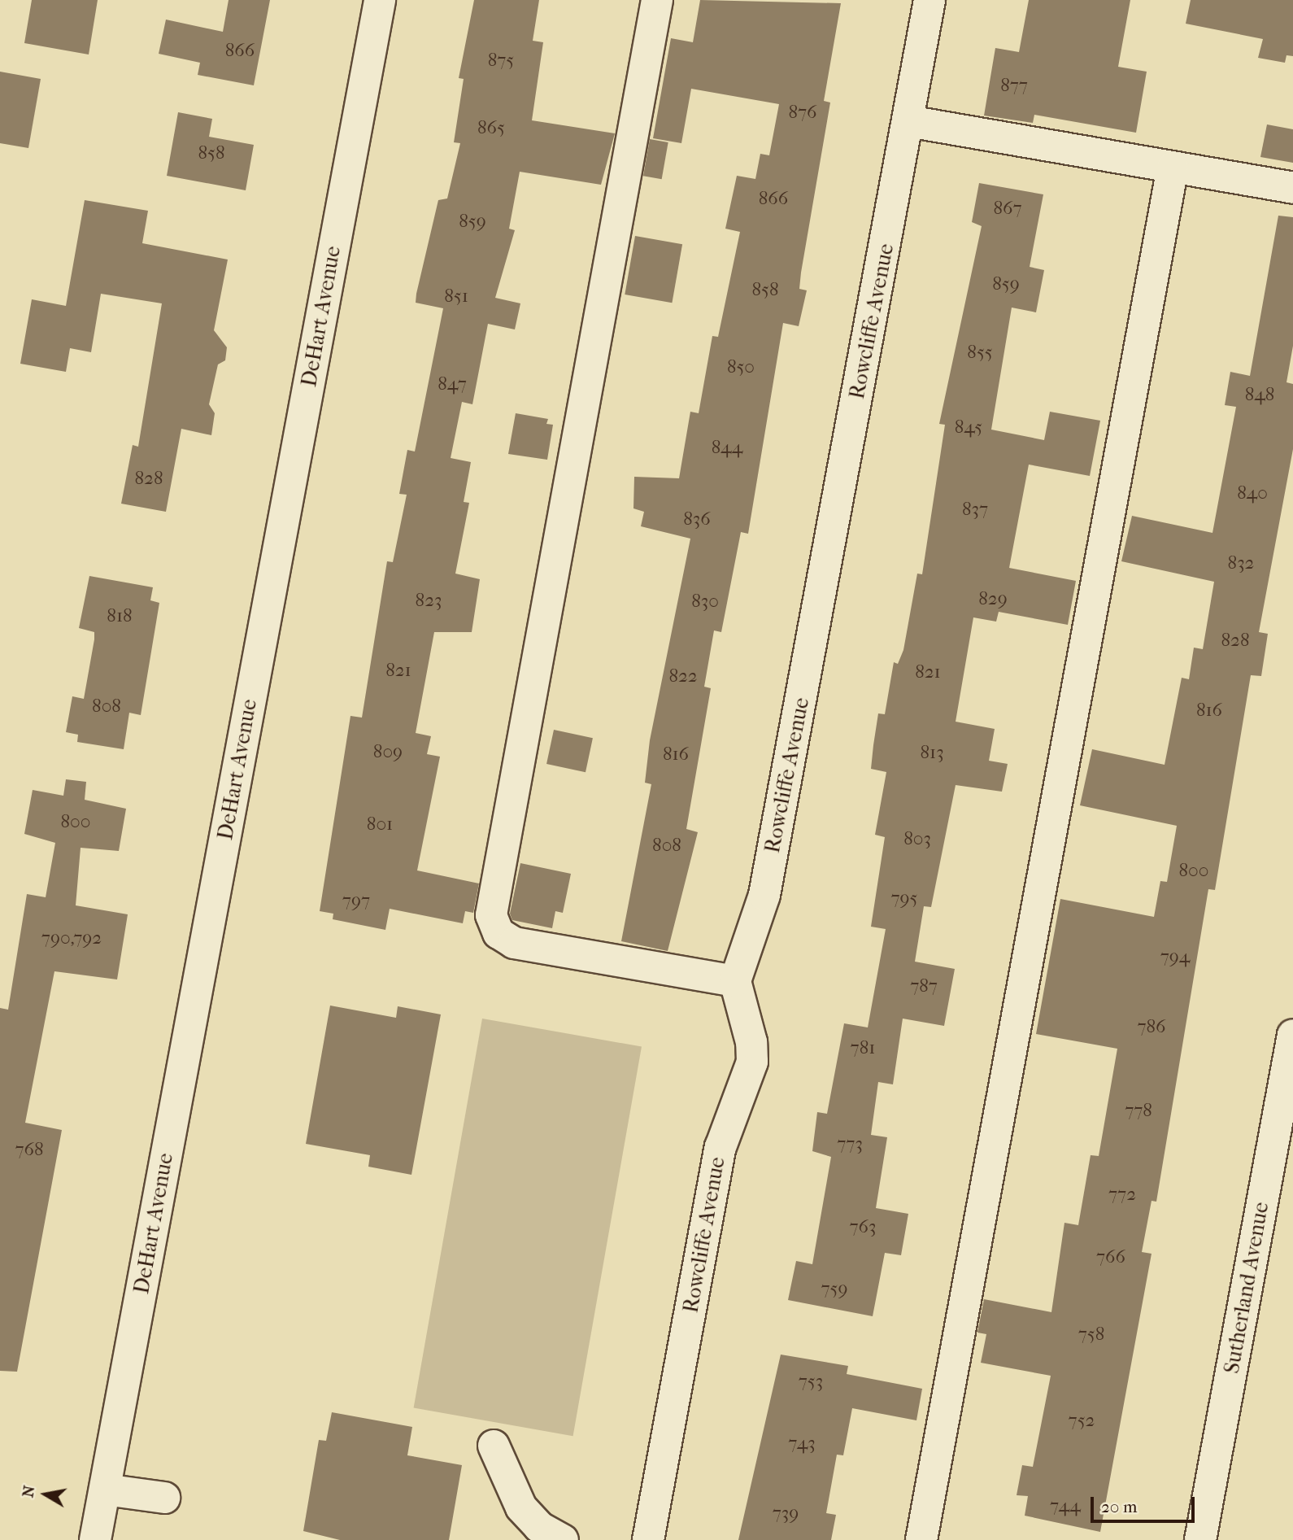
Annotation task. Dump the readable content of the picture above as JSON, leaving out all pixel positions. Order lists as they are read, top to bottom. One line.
{"streets":{"street":["DeHart Avenue","Rowcliffe Avenue","Sutherland Avenue"]},"house_numbers":["866","875","877","876","865","858","866","867","859","859","858","851","855","850","847","848","845","844","828","840","837","836","832","829","823","830","818","828","821","821","822","808","816","809","813","816","800","801","803","808","800","795","797","790,792","794","787","786","781","778","773","768","772","763","766","759","758","753","752","743","744","739"],"scale_bar":"20 m","north":"left"}
